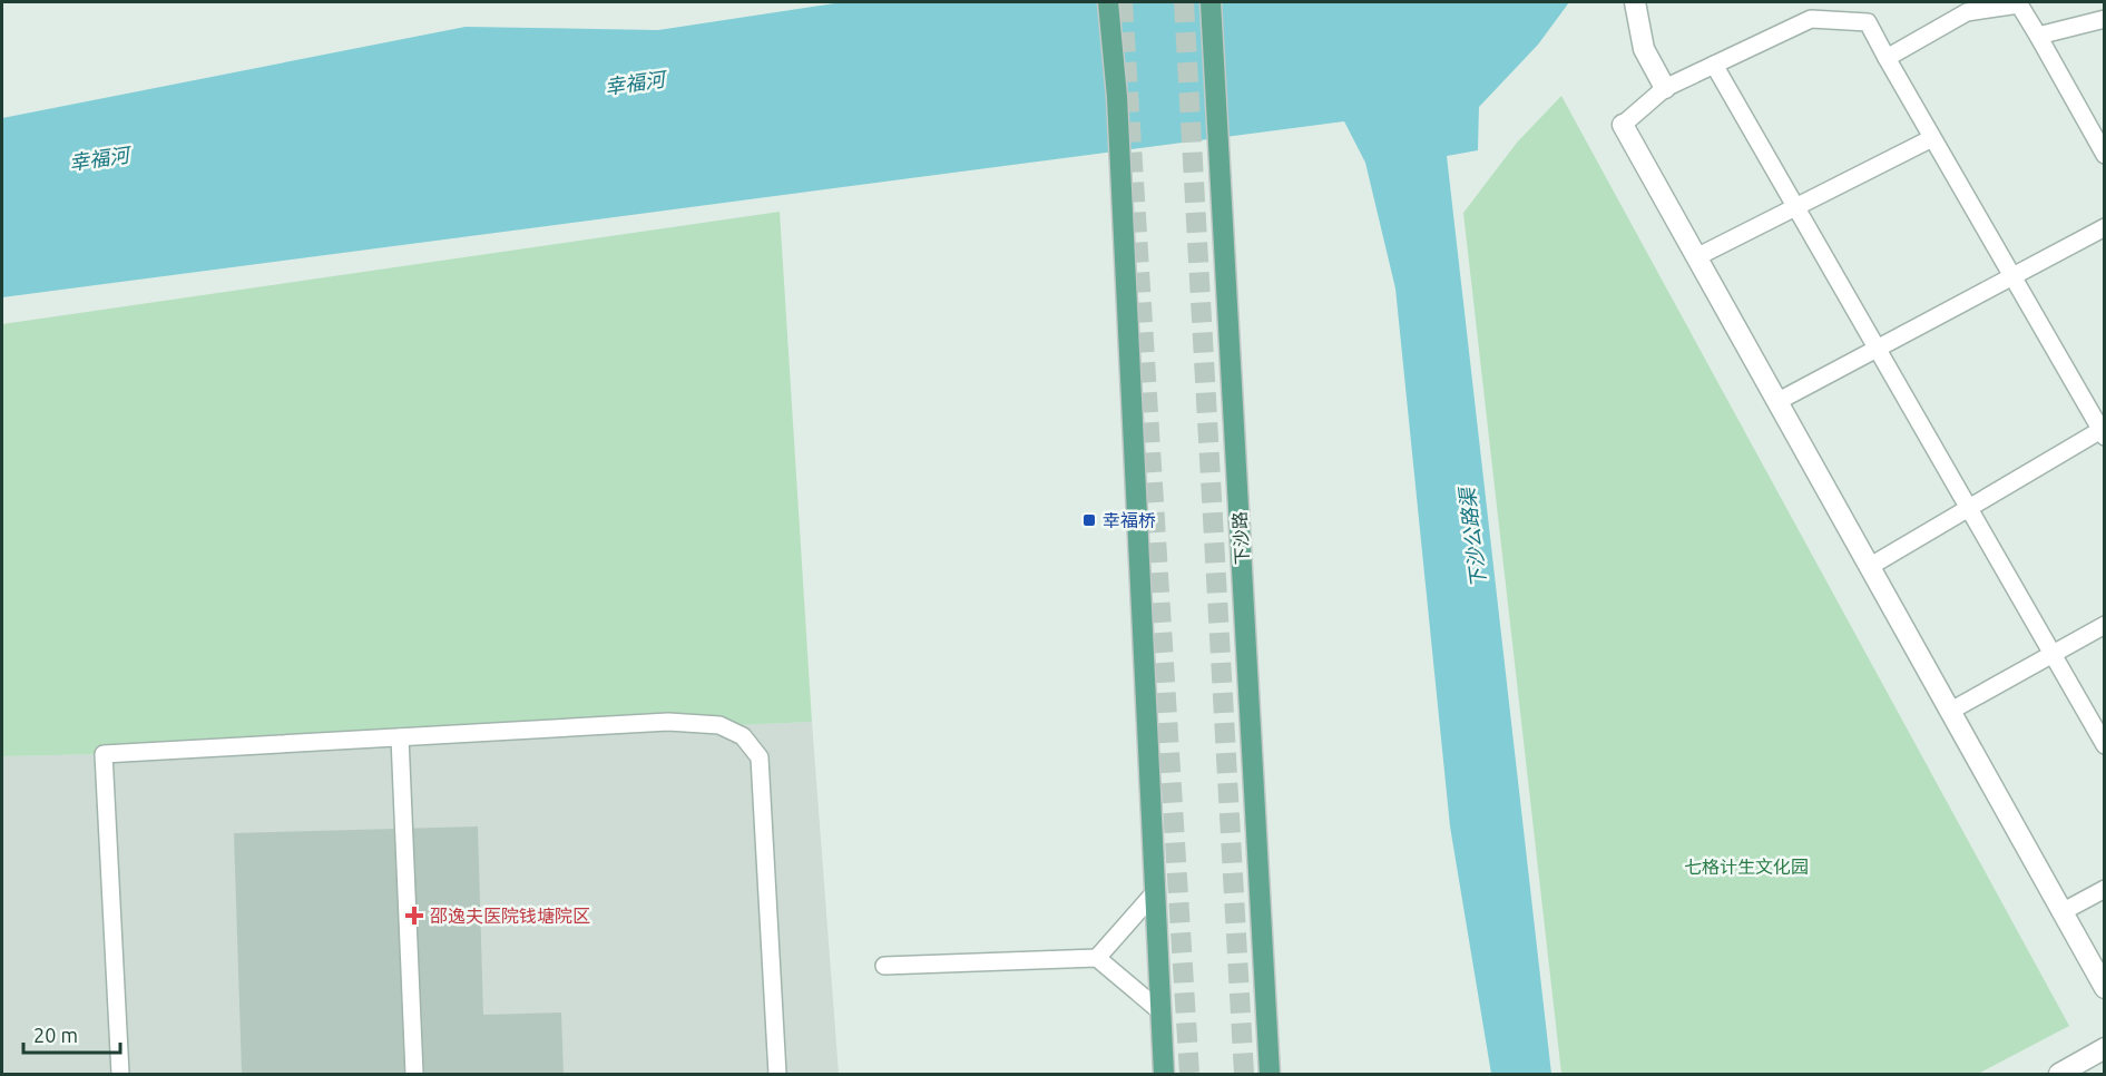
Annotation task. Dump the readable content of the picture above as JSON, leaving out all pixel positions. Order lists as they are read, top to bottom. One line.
{"streets":{"main road":["下沙路"]},"water":["幸福河","下沙公路渠"],"parks":["七格计生文化园"],"places":{"transit":["幸福桥"],"health":["邵逸夫医院钱塘院区"]},"scale_bar":"20 m"}
